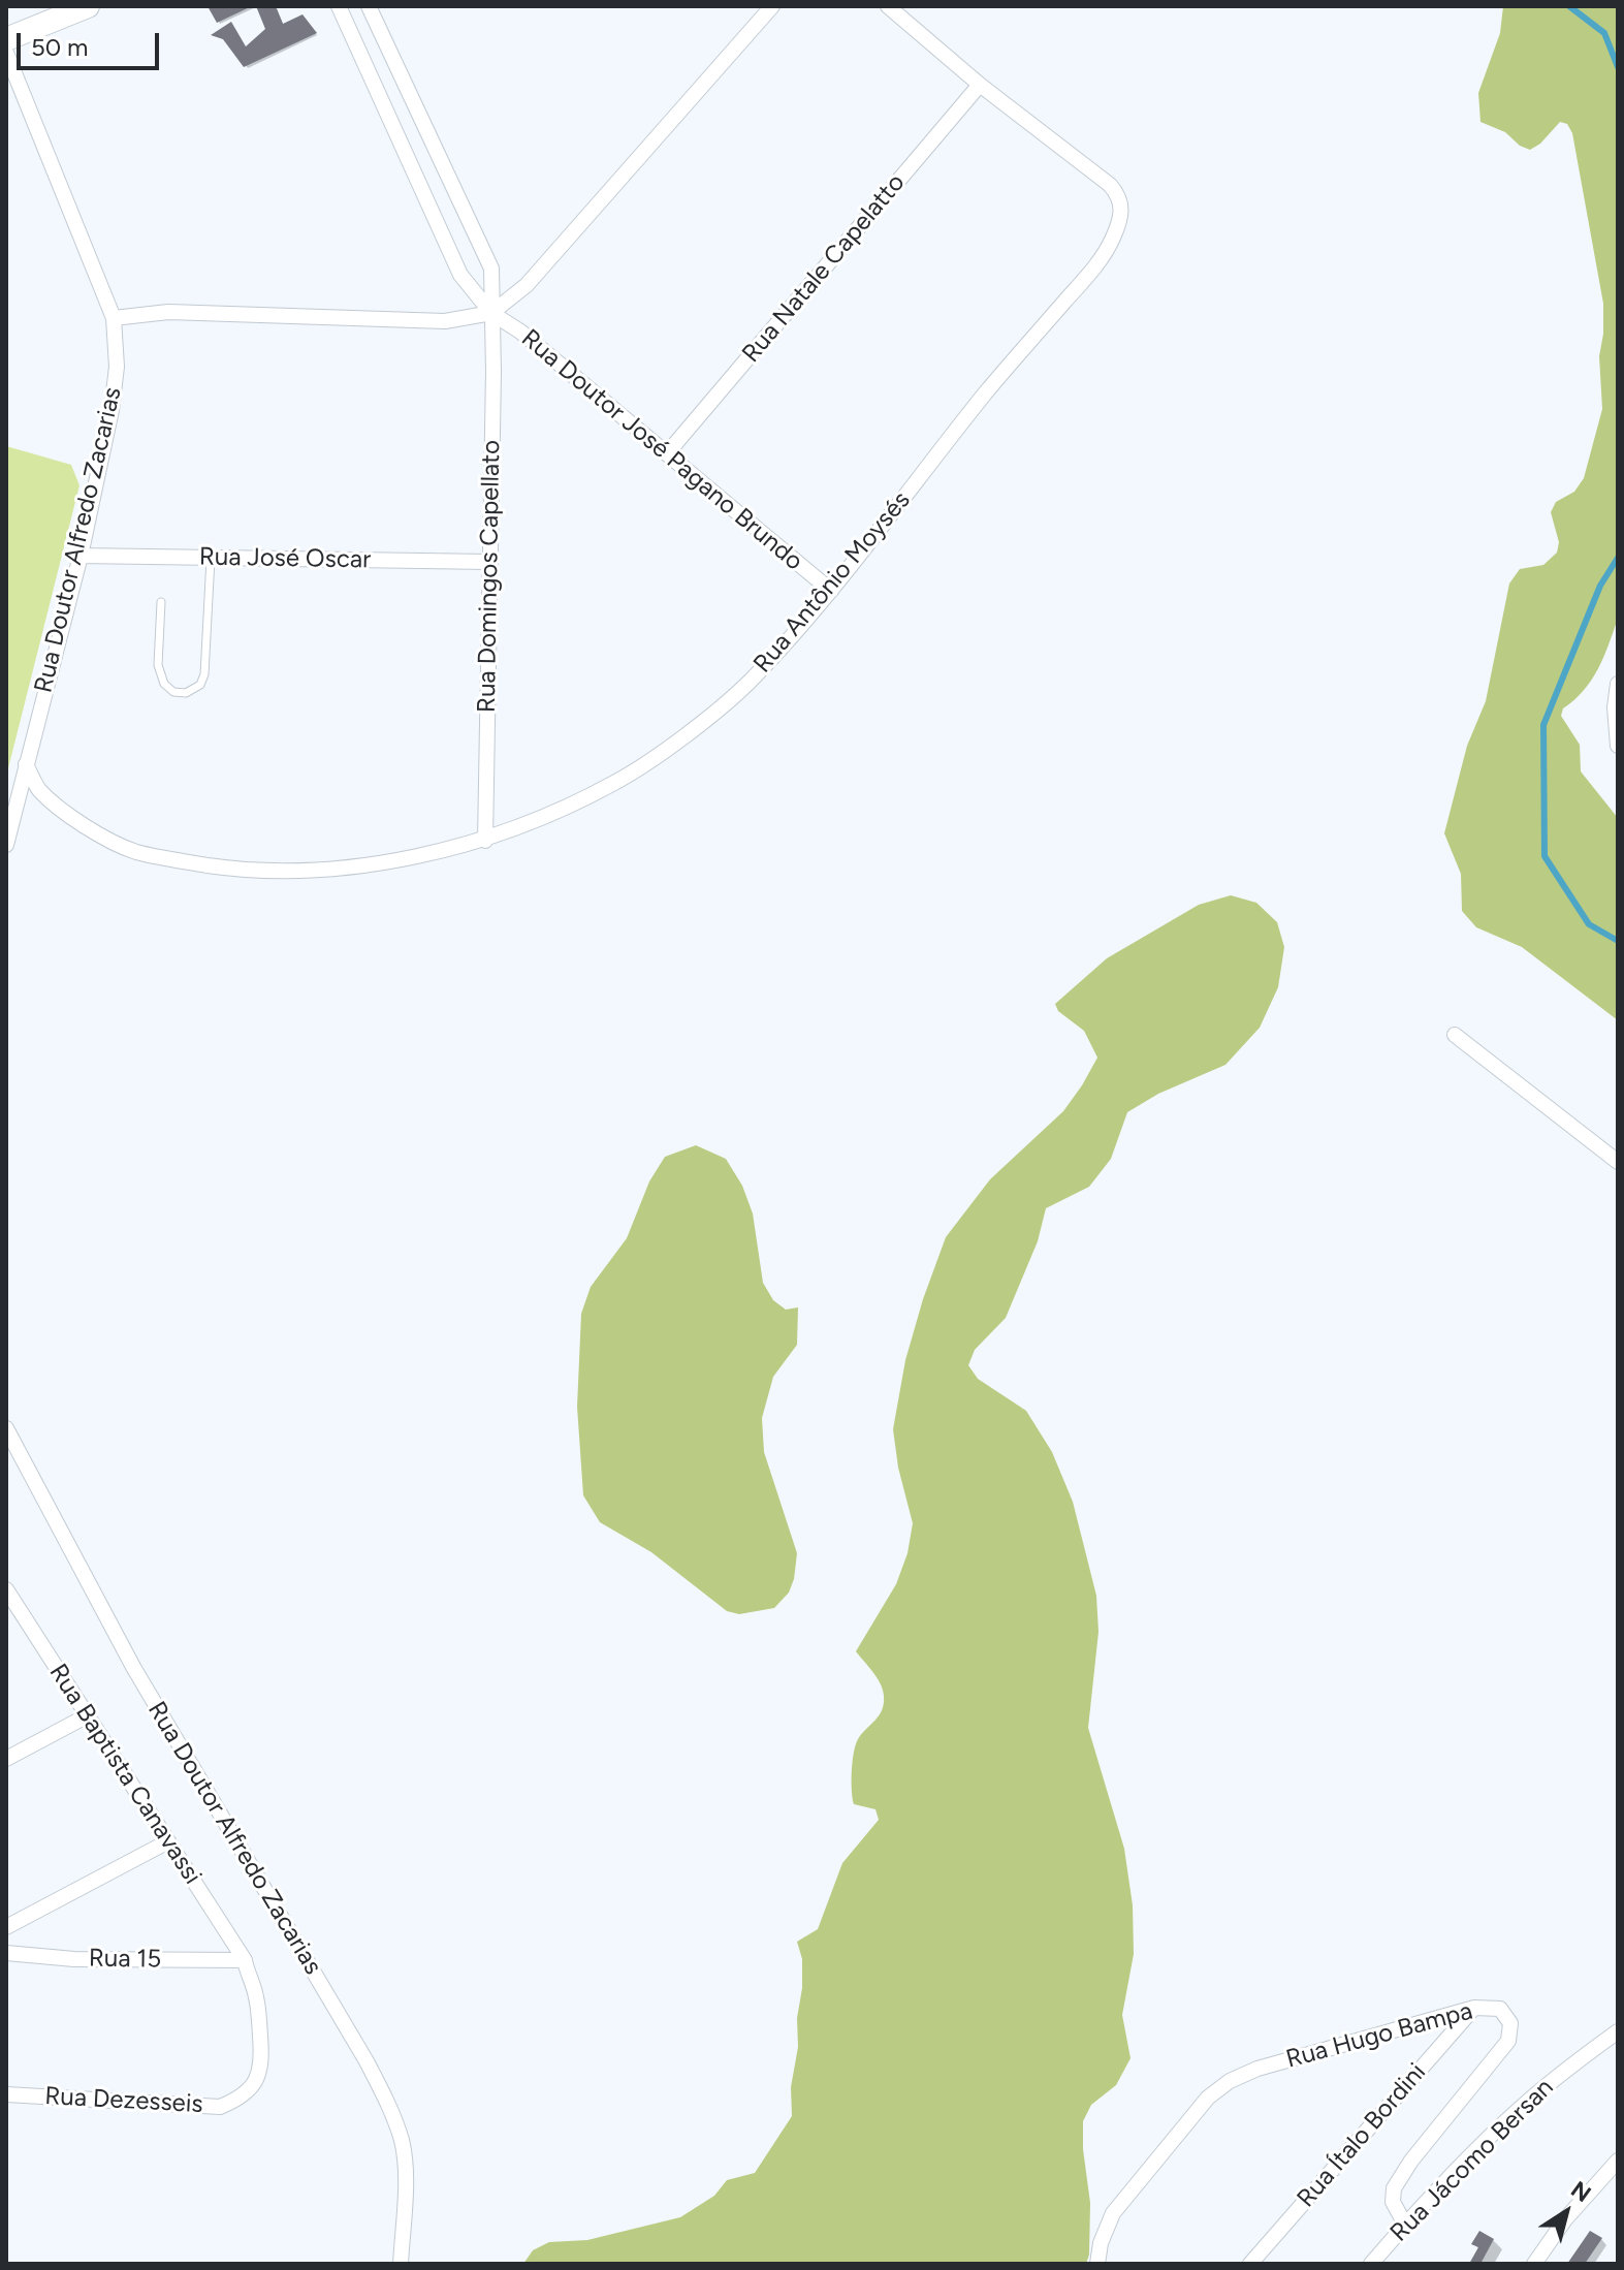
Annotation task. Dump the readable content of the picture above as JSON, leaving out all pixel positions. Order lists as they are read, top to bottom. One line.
{"streets":{"street":["Rua Natale Capelatto","Rua Doutor José Pagano Brundo","Rua Doutor Alfredo Zacarias","Rua José Oscar","Rua Domingos Capellato","Rua Antônio Moysés","Rua Baptista Canavassi","Rua 15","Rua Hugo Bampa","Rua Dezesseis","Rua Ítalo Bordini","Rua Jácomo Bersan"]},"crossings":[["Rua Natale Capelatto","Rua Doutor José Pagano Brundo"],["Rua Natale Capelatto","Rua Antônio Moysés"],["Rua Doutor José Pagano Brundo","Rua Domingos Capellato"],["Rua Doutor José Pagano Brundo","Rua Antônio Moysés"],["Rua Doutor Alfredo Zacarias","Rua José Oscar"],["Rua Doutor Alfredo Zacarias","Rua Antônio Moysés"],["Rua José Oscar","Rua Domingos Capellato"],["Rua Domingos Capellato","Rua Antônio Moysés"],["Rua Baptista Canavassi","Rua 15"],["Rua Baptista Canavassi","Rua Dezesseis"],["Rua 15","Rua Dezesseis"],["Rua Hugo Bampa","Rua Ítalo Bordini"],["Rua Hugo Bampa","Rua Jácomo Bersan"]],"scale_bar":"50 m","north":"top right"}
